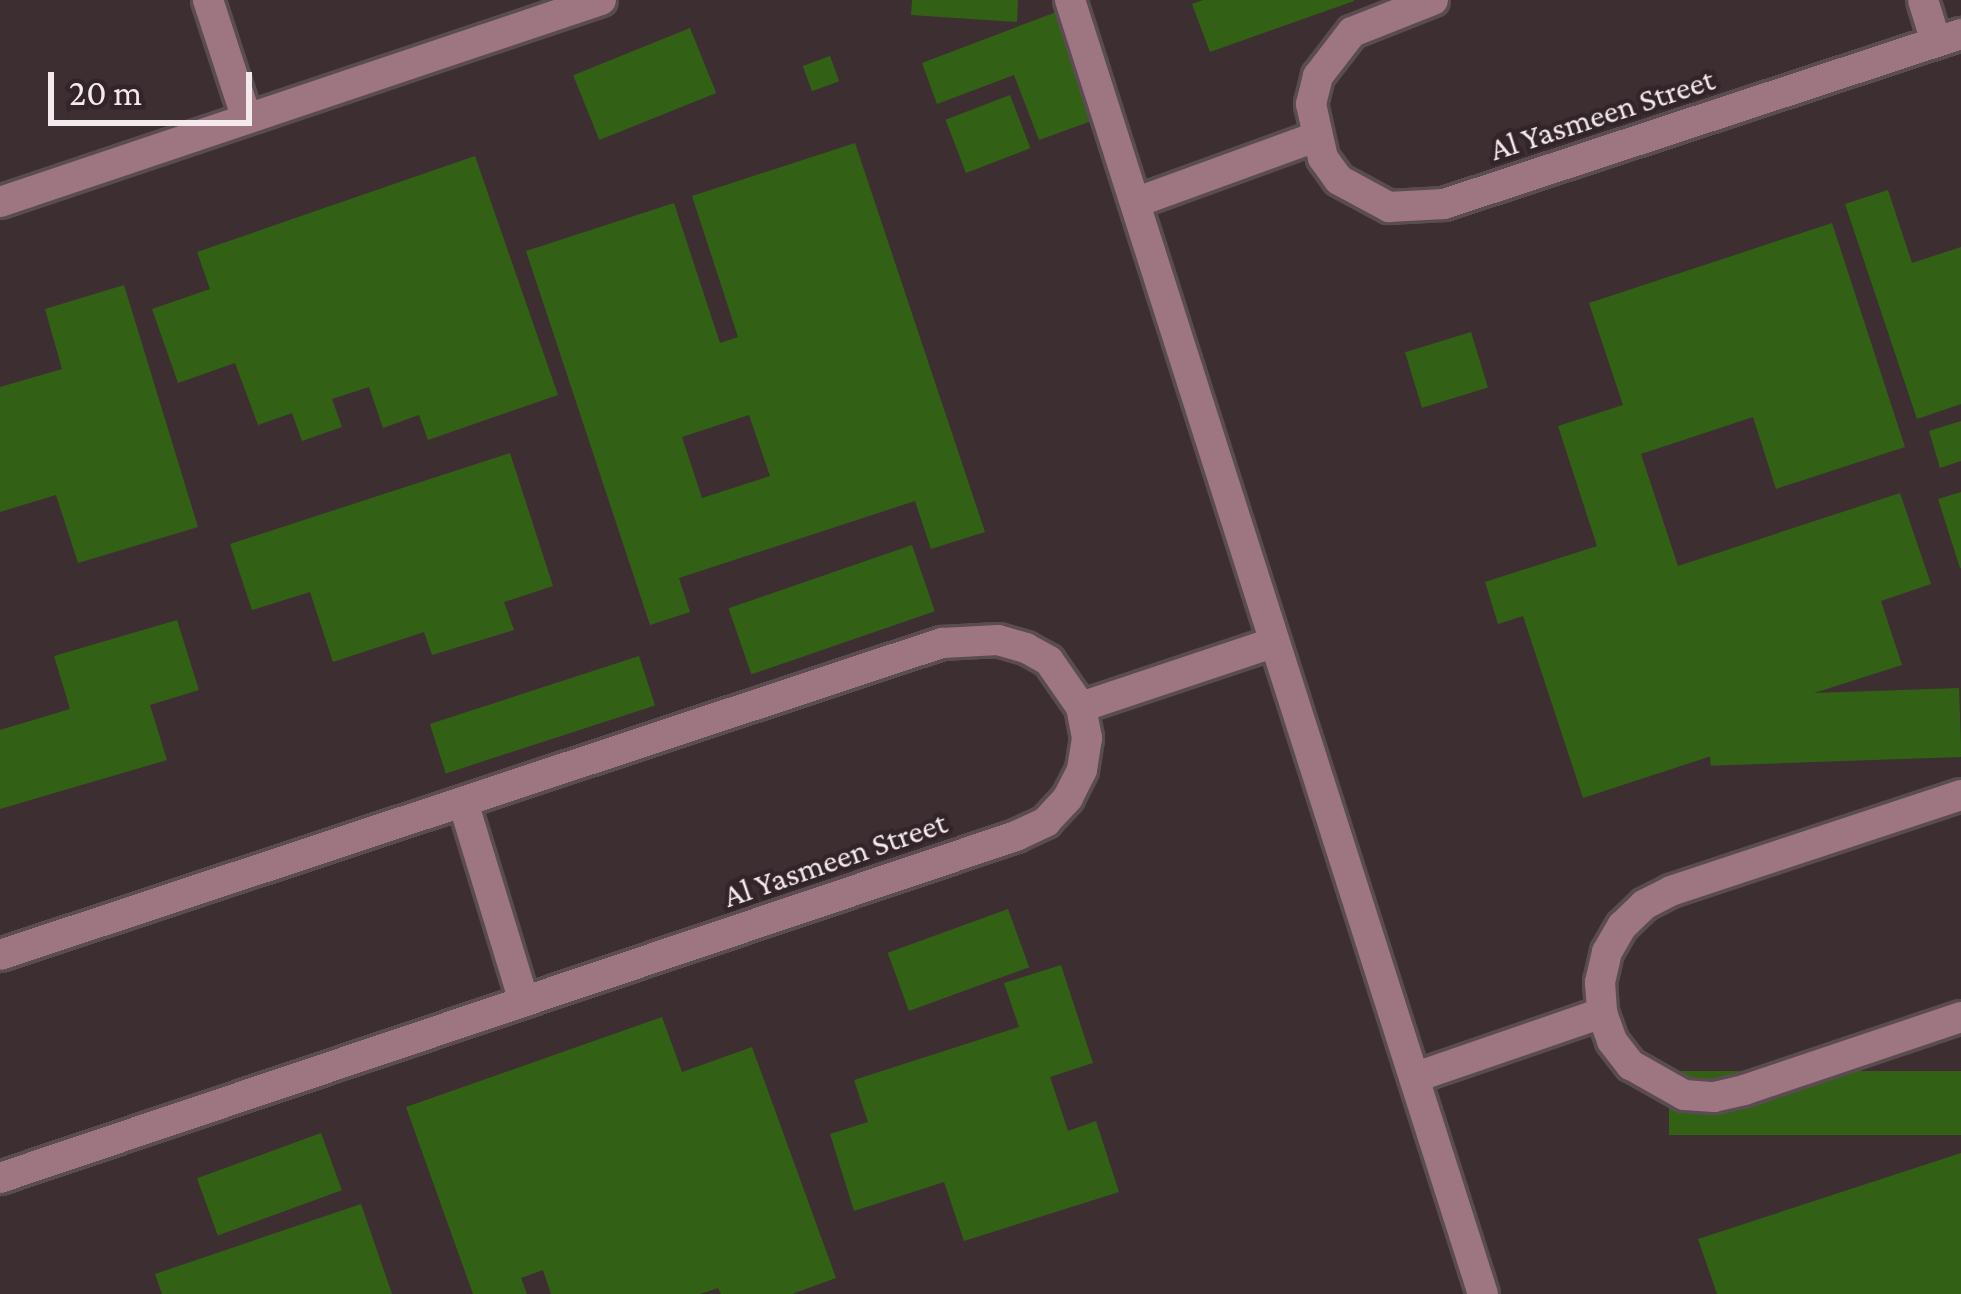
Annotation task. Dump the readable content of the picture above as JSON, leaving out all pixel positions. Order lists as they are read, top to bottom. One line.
{"streets":{"street":["Al Yasmeen Street"]},"scale_bar":"20 m"}
